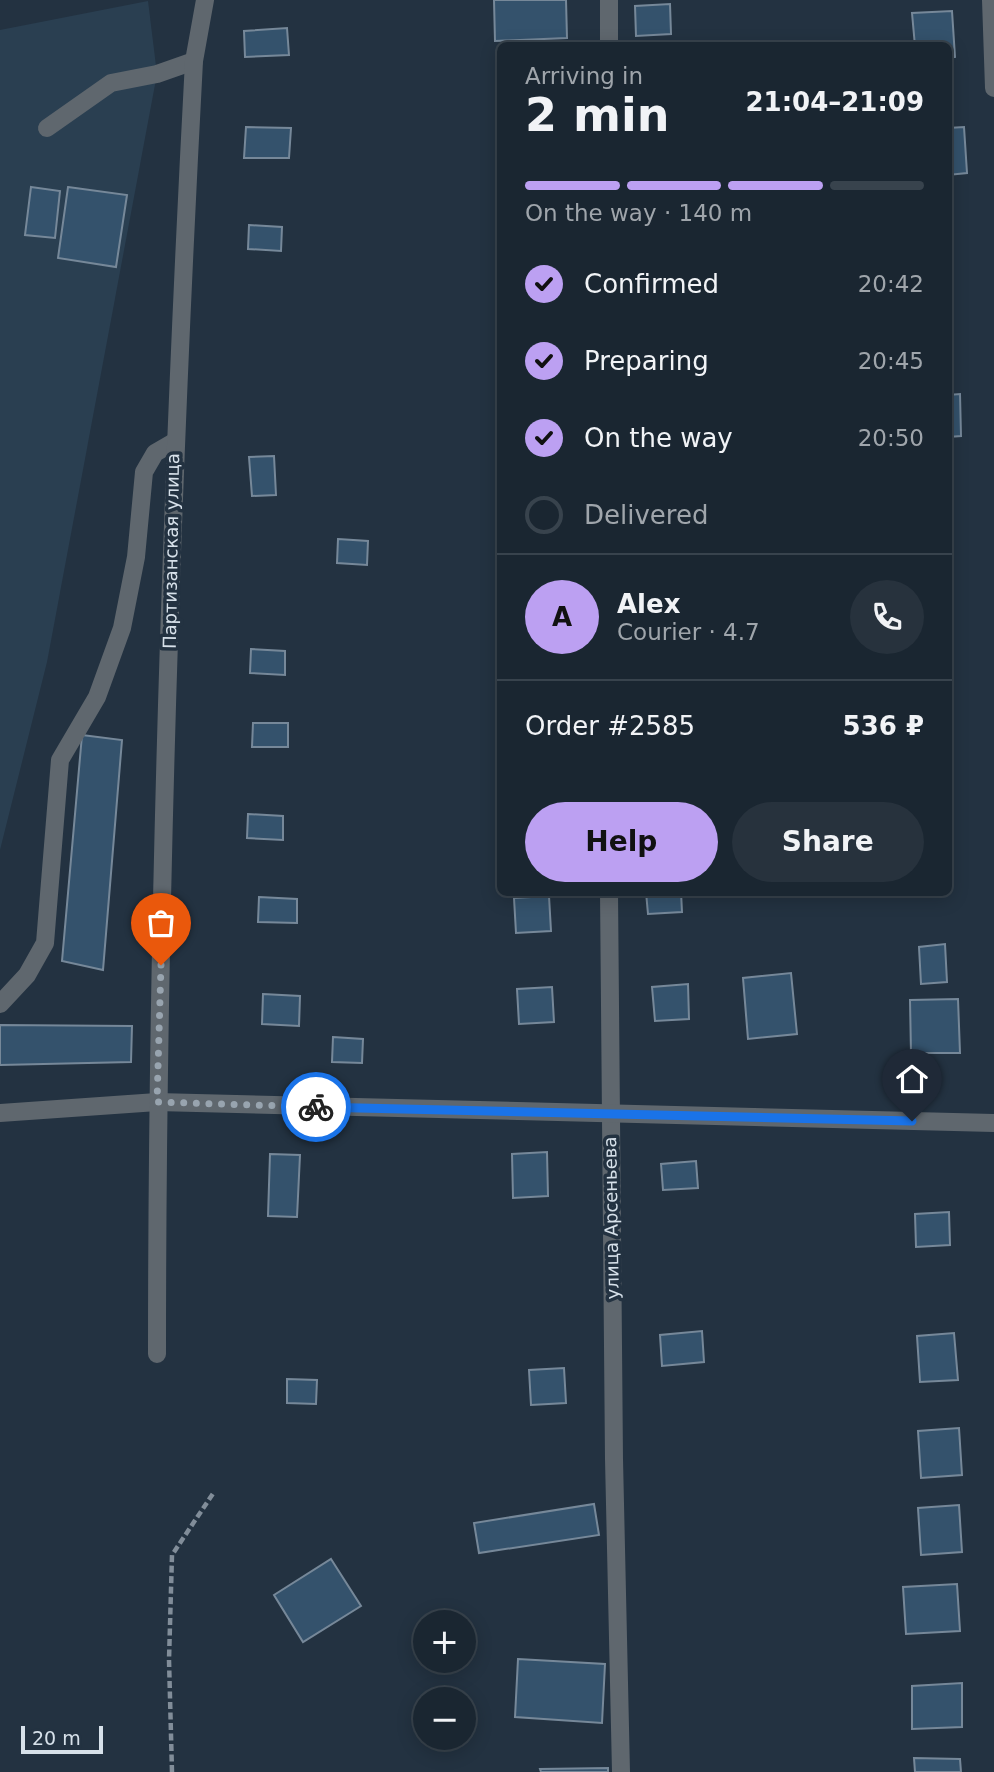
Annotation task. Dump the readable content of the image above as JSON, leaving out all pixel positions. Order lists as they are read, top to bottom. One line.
{"streets":{"street":["Партизанская улица","улица Арсеньева"]},"scale_bar":"20 m","page":{"heading":["2 min","Arriving in","21:04–21:09"],"panel":["Alex","Courier · 4.7","Order #2585","536 ₽"],"bar":"On the way · 140 m","list":[["Confirmed","20:42"],["Preparing","20:45"],["On the way","20:50"],"Delivered"],"round":"A","buttons":["Help","Share"],"map_buttons":["+","−"],"scale":"20 m"}}
